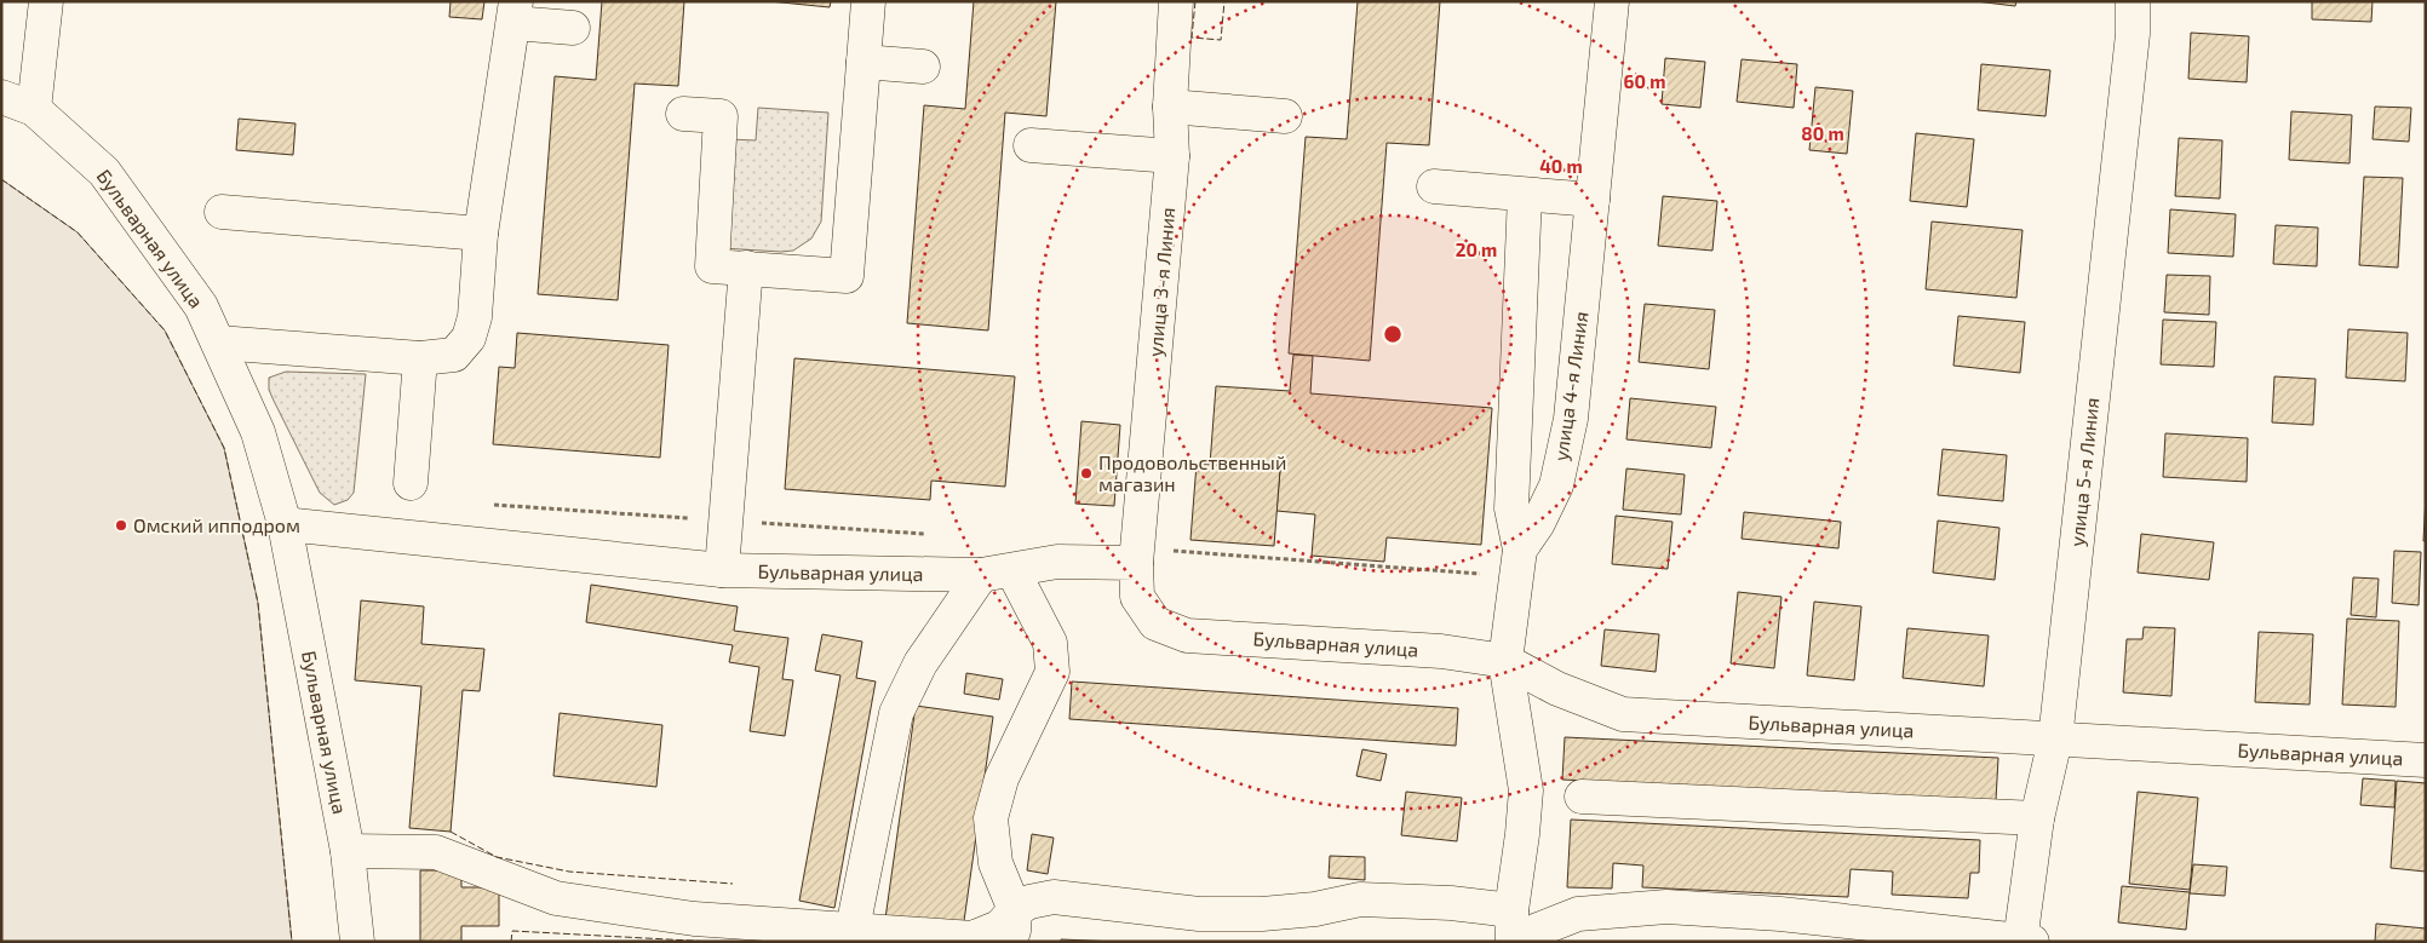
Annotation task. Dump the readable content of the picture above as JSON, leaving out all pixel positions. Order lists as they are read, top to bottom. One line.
{"streets":{"street":["Бульварная улица","улица 3-я Линия","улица 4-я Линия","улица 5-я Линия"]},"crossings":[["Бульварная улица","улица 3-я Линия"],["Бульварная улица","улица 4-я Линия"],["Бульварная улица","улица 5-я Линия"]],"places":["Продовольственный магазин","Омский ипподром"],"rings":["60 m","80 m","40 m","20 m"]}
